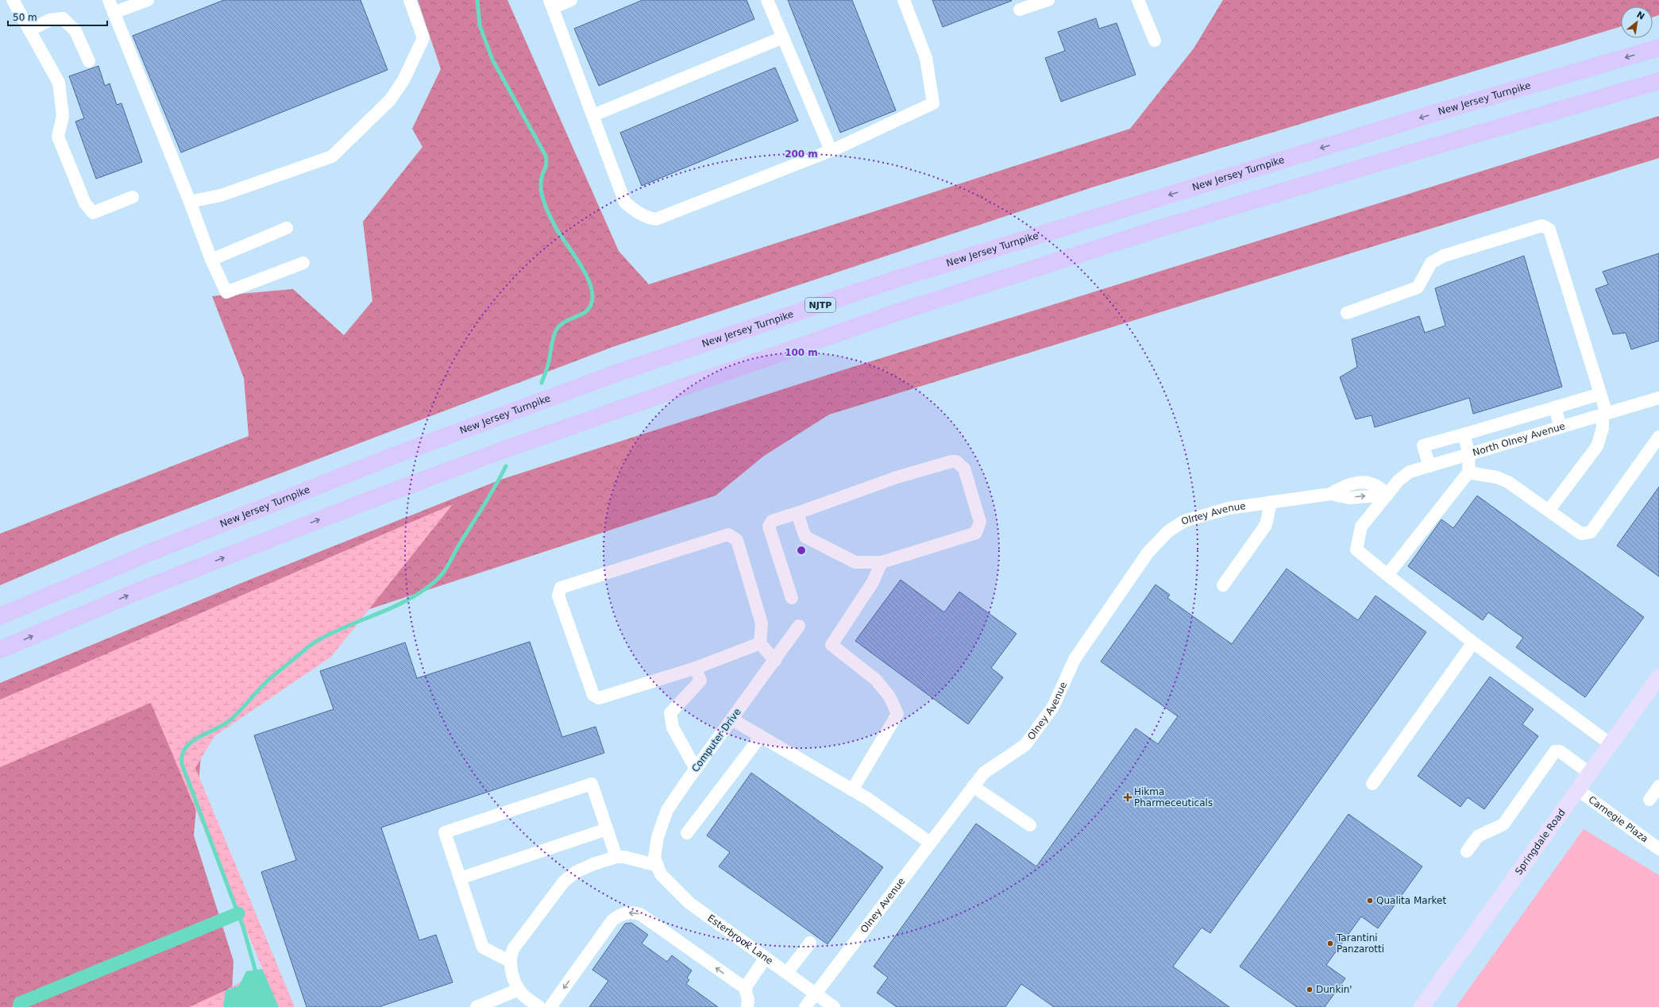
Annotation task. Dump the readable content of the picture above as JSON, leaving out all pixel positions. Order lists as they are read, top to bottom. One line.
{"streets":{"highway":["New Jersey Turnpike","NJTP"],"main road":["Springdale Road"],"street":["North Olney Avenue","Olney Avenue","Computer Drive","Carnegie Plaza","Esterbrook Lane"]},"crossings":[["North Olney Avenue","Olney Avenue"],["Olney Avenue","Esterbrook Lane"],["Computer Drive","Esterbrook Lane"],["Carnegie Plaza","Springdale Road"]],"places":{"health":["Hikma Pharmeceuticals"],"other":["Qualita Market","Tarantini Panzarotti","Dunkin'"]},"scale_bar":"50 m","north":"top right","rings":["200 m","100 m"]}
